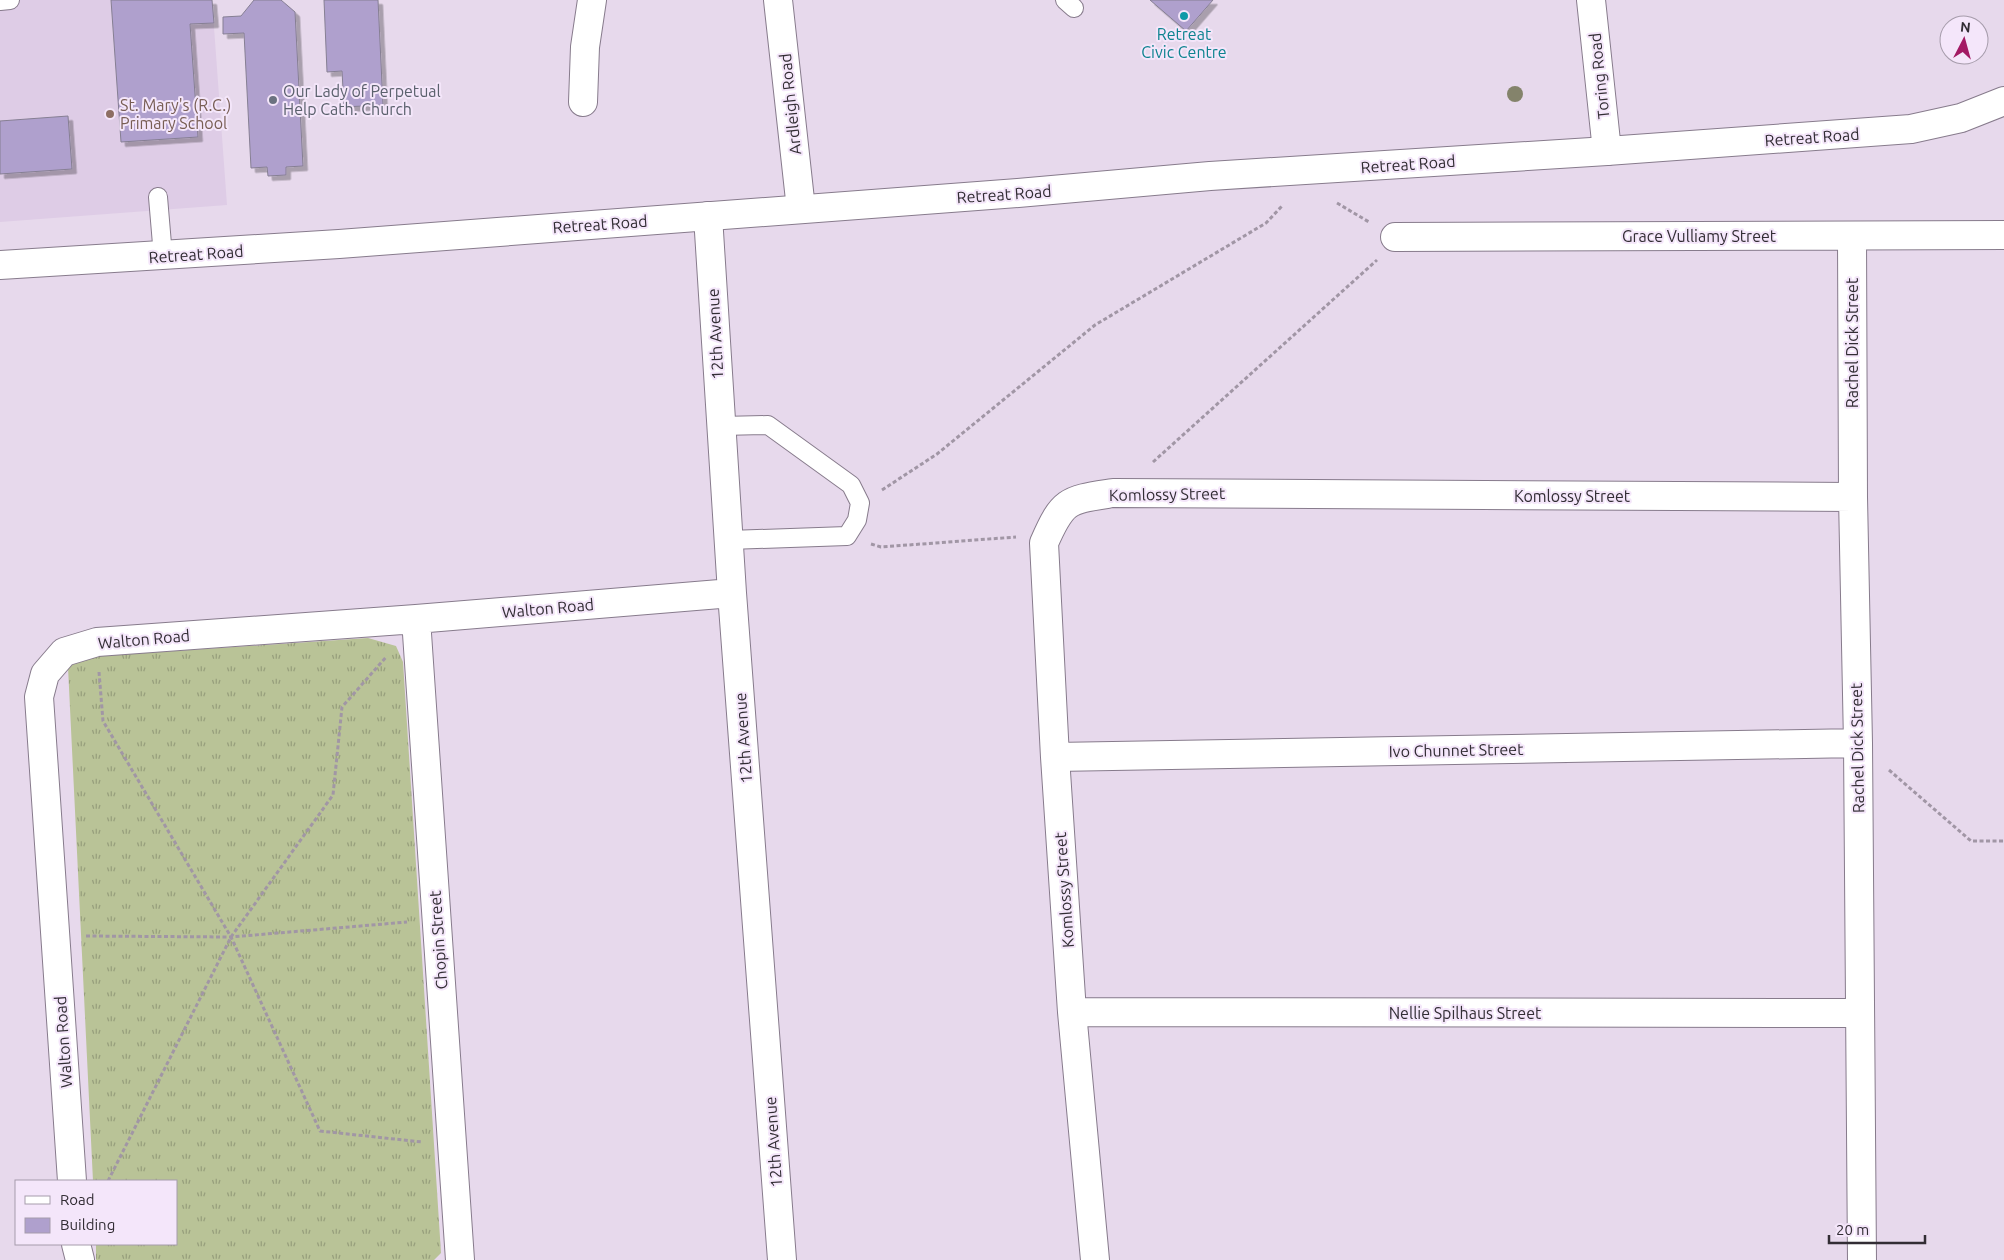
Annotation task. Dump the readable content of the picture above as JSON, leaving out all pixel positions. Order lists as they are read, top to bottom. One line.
{"streets":{"street":["Toring Road","Ardleigh Road","Retreat Road","Grace Vulliamy Street","12th Avenue","Rachel Dick Street","Komlossy Street","Walton Road","Ivo Chunnet Street","Chopin Street","Nellie Spilhaus Street"]},"crossings":[["Toring Road","Retreat Road"],["Ardleigh Road","Retreat Road"],["Retreat Road","12th Avenue"],["Grace Vulliamy Street","Rachel Dick Street"],["12th Avenue","Walton Road"],["Rachel Dick Street","Komlossy Street"],["Rachel Dick Street","Ivo Chunnet Street"],["Rachel Dick Street","Nellie Spilhaus Street"],["Komlossy Street","Ivo Chunnet Street"],["Komlossy Street","Nellie Spilhaus Street"],["Walton Road","Chopin Street"]],"places":["Retreat Civic Centre","Our Lady of Perpetual Help Cath. Church","St. Mary's (R.C.) Primary School"],"legend":["Road","Building"],"scale_bar":"20 m","north":"top"}
